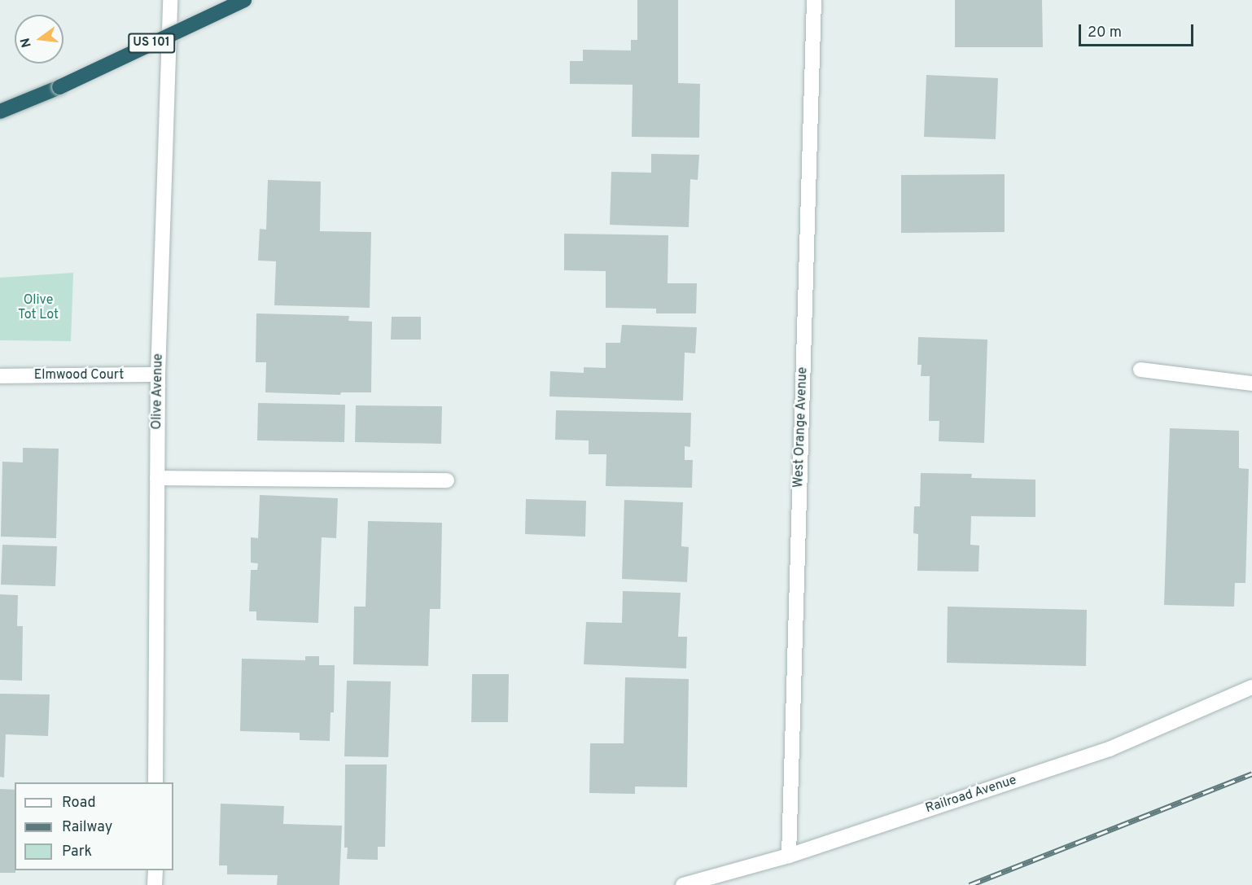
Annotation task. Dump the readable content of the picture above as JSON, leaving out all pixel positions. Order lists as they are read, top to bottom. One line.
{"streets":{"highway":["US 101"],"street":["Elmwood Court","Olive Avenue","West Orange Avenue","Railroad Avenue"]},"crossings":[["Elmwood Court","Olive Avenue"],["West Orange Avenue","Railroad Avenue"]],"parks":["Olive Tot Lot"],"legend":["Road","Railway","Park"],"scale_bar":"20 m","north":"left"}
